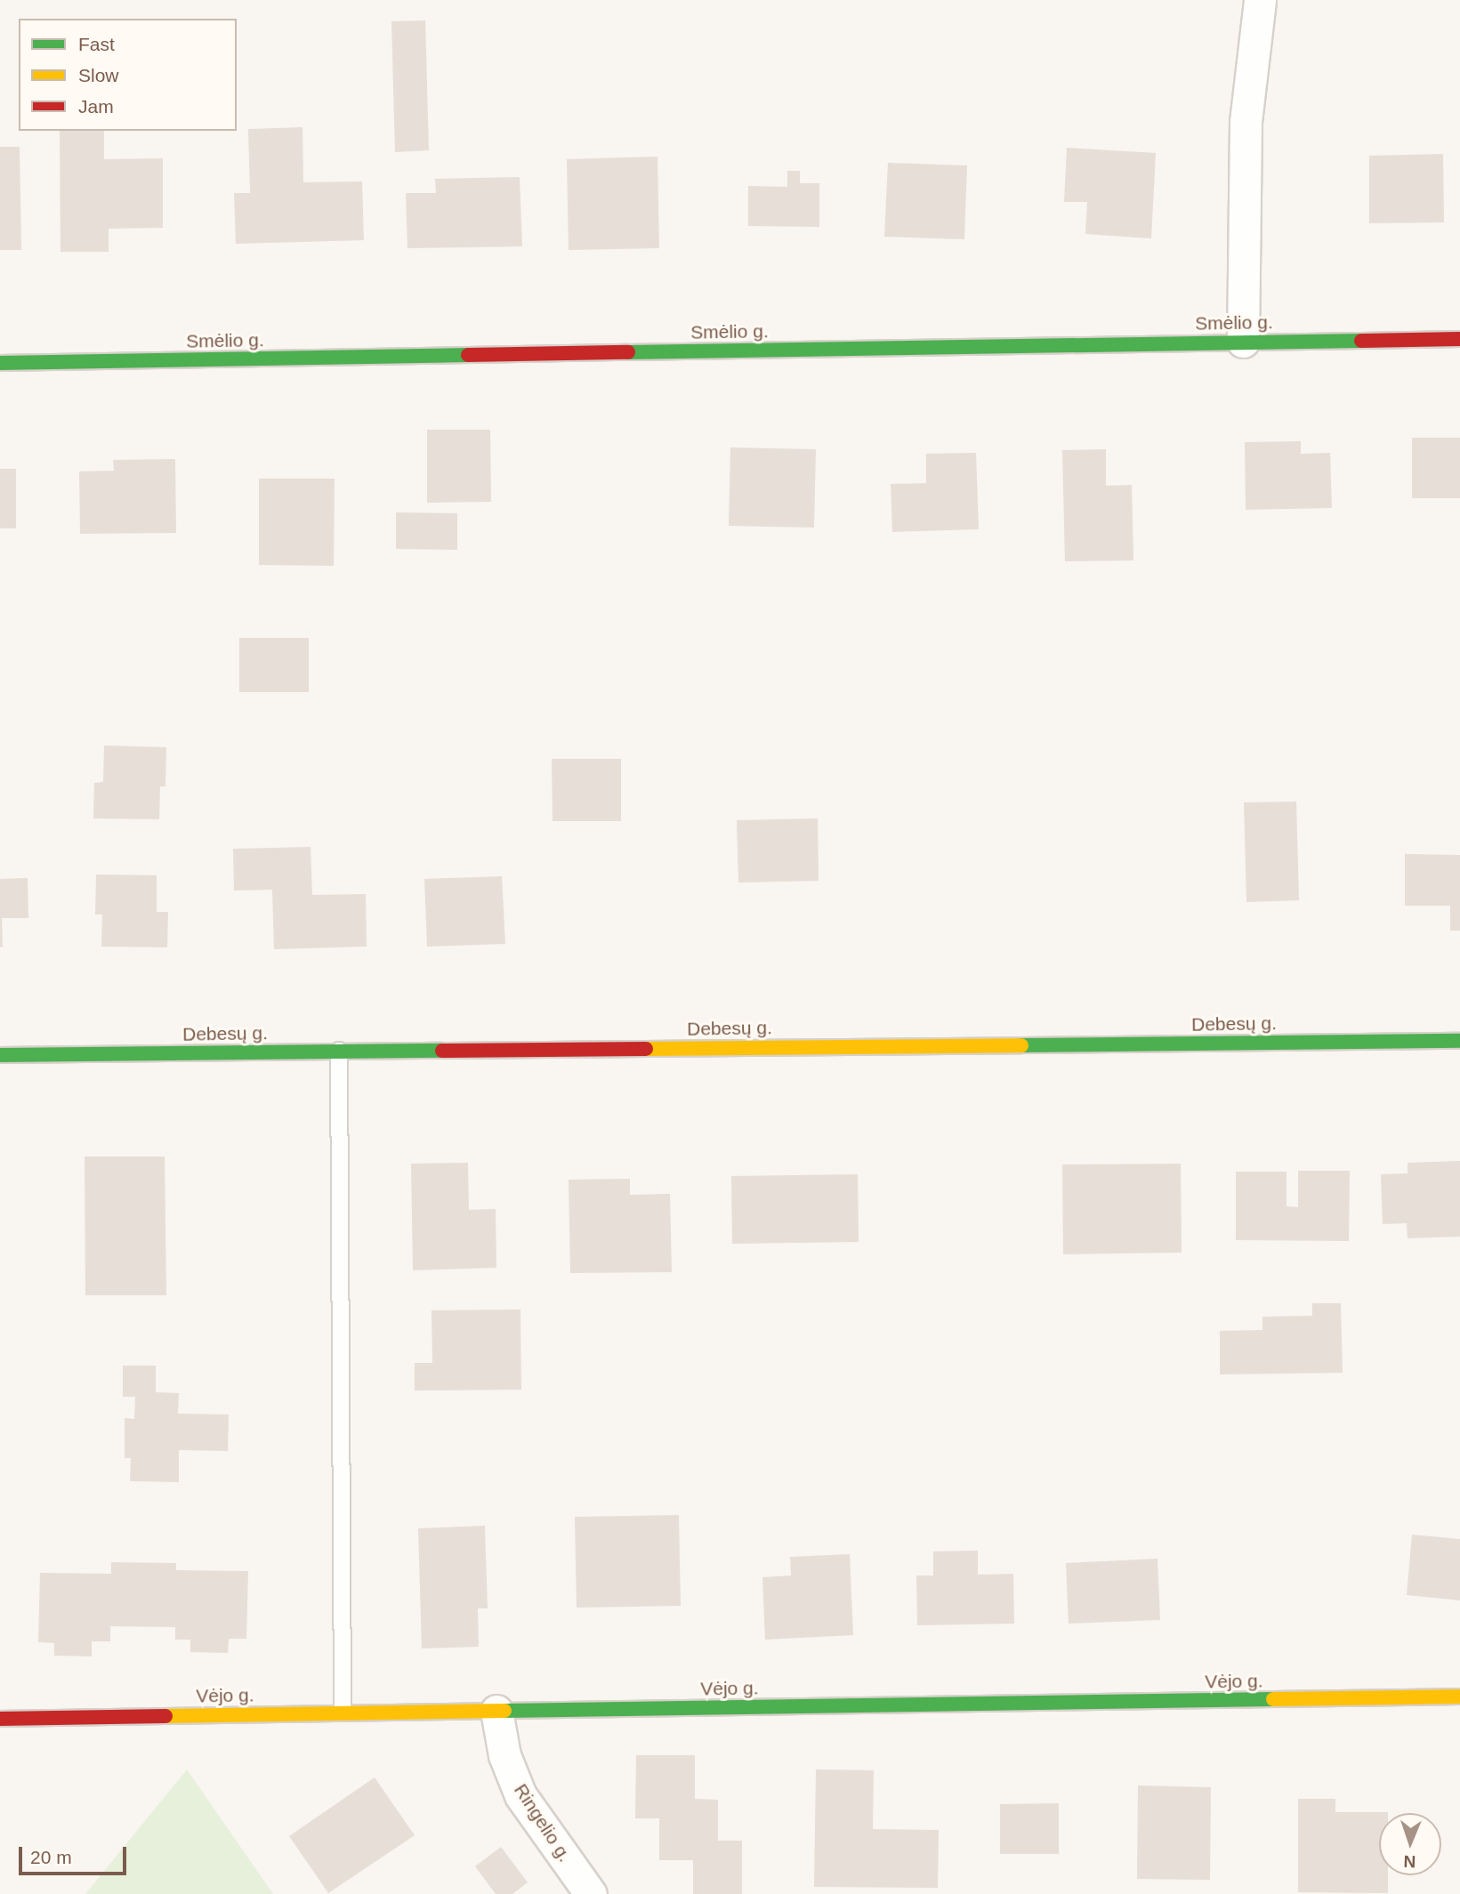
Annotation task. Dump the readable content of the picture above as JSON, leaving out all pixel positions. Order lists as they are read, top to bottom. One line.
{"streets":{"street":["Smėlio g.","Debesų g.","Vėjo g.","Ringelio g."]},"crossings":[["Vėjo g.","Ringelio g."]],"legend":["Fast","Slow","Jam"],"scale_bar":"20 m","north":"bottom"}
